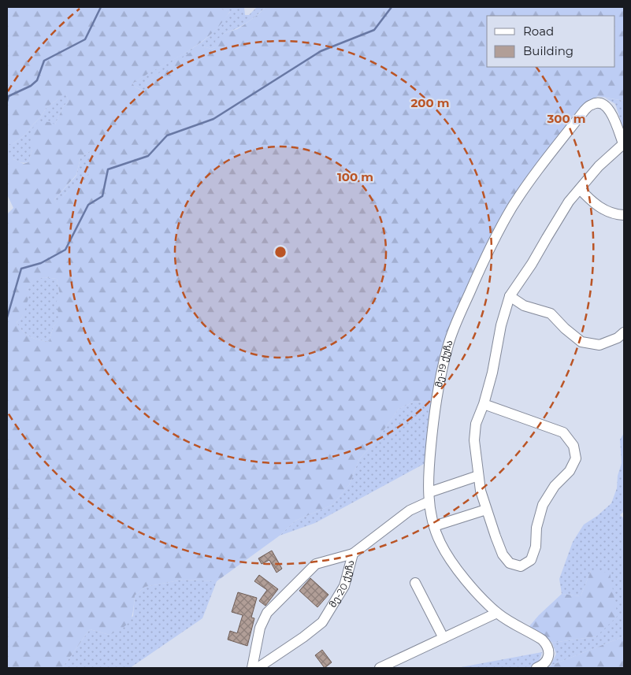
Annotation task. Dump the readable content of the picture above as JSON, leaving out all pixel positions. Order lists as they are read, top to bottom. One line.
{"streets":{"street":["მე-19 ქუჩა","მე-20 ქუჩა"]},"crossings":[["მე-19 ქუჩა","მე-20 ქუჩა"]],"legend":["Road","Building"],"rings":["200 m","300 m","100 m"]}
